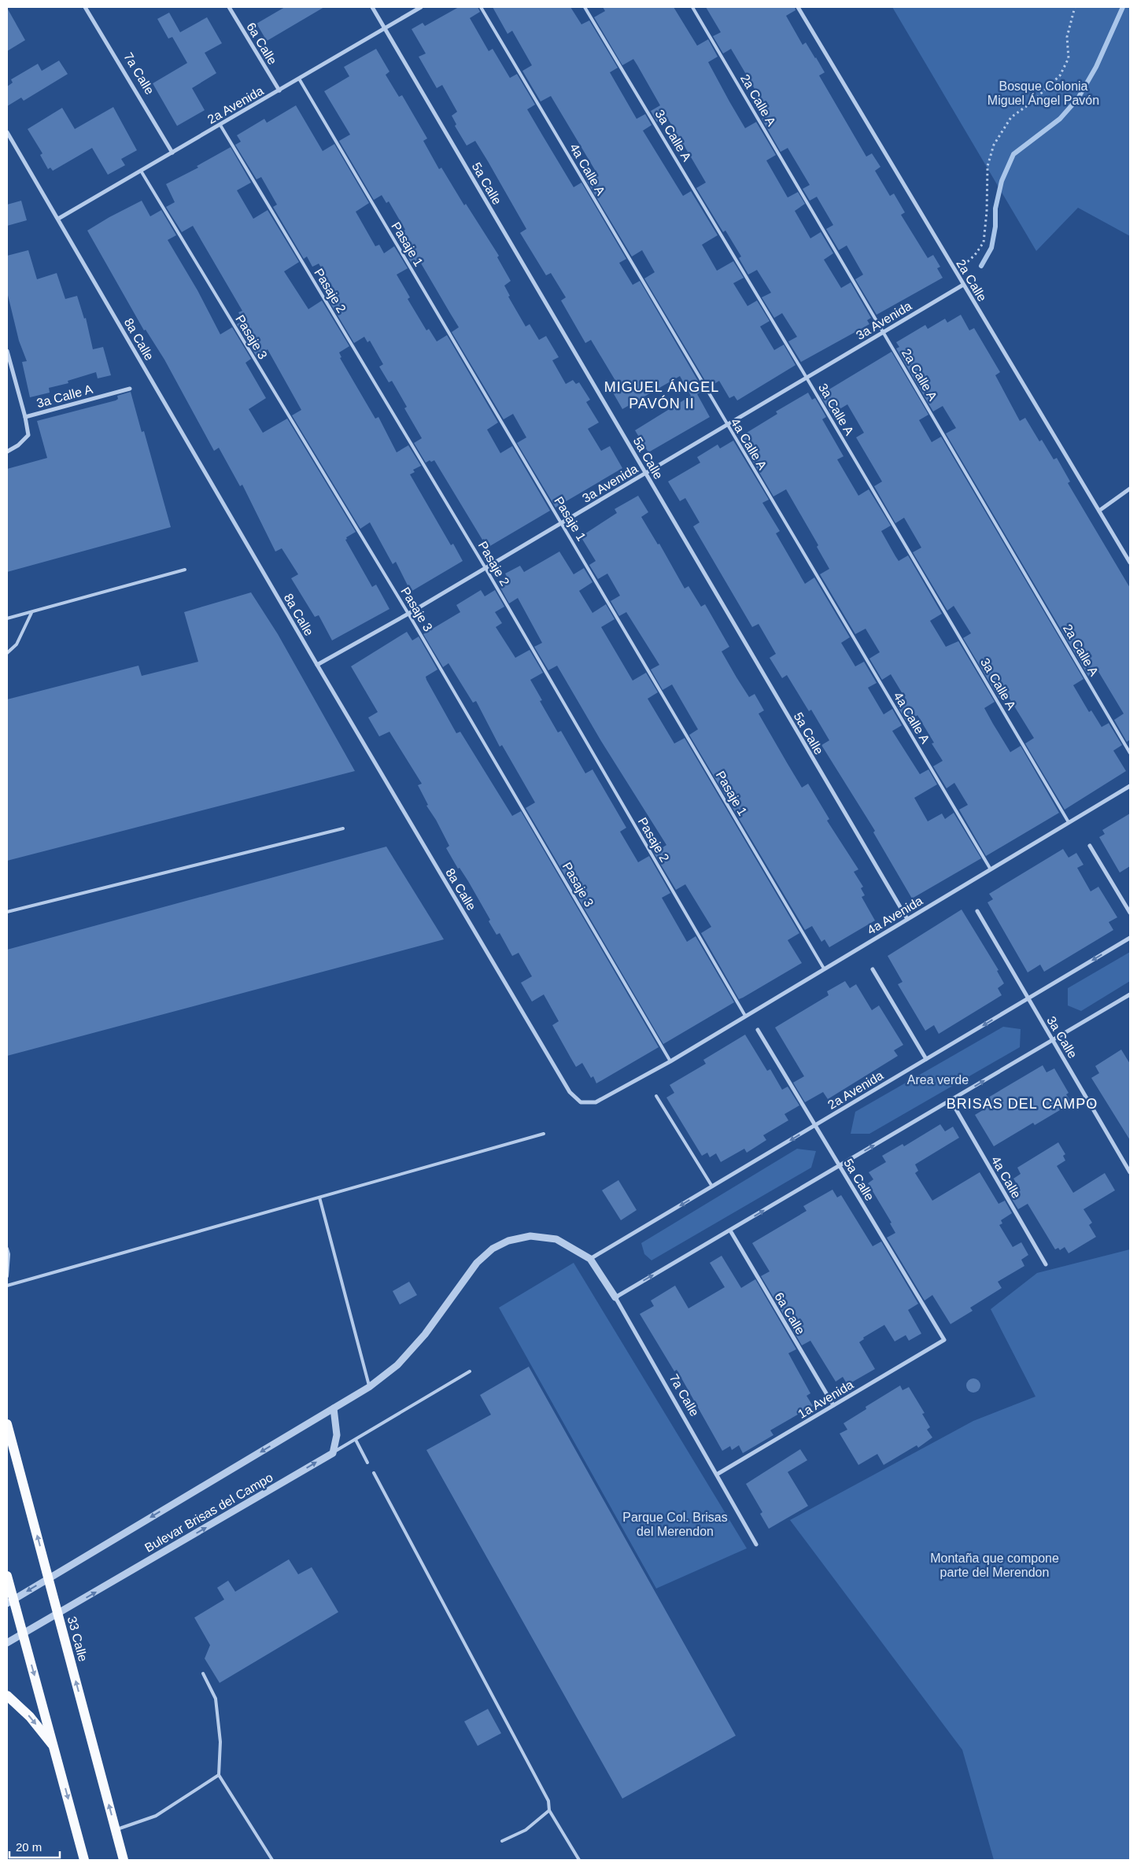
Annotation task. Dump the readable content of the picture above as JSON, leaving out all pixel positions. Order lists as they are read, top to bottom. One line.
{"streets":{"main road":["33 Calle"],"street":["6a Calle","7a Calle","2a Avenida","3a Calle A","5a Calle","2a Calle","3a Avenida","8a Calle","4a Avenida","3a Calle","4a Calle","1a Avenida","Bulevar Brisas del Campo"],"lane":["2a Calle A","4a Calle A","Pasaje 1","Pasaje 2","Pasaje 3"]},"crossings":[["6a Calle","2a Avenida"],["6a Calle","1a Avenida"],["7a Calle","2a Avenida"],["7a Calle","1a Avenida"],["7a Calle","Bulevar Brisas del Campo"],["2a Calle A","3a Avenida"],["2a Avenida","5a Calle"],["2a Avenida","Pasaje 1"],["2a Avenida","Pasaje 2"],["2a Avenida","Pasaje 3"],["2a Avenida","8a Calle"],["2a Avenida","3a Calle"],["2a Avenida","Bulevar Brisas del Campo"],["3a Calle A","3a Avenida"],["3a Calle A","4a Avenida"],["4a Calle A","3a Avenida"],["4a Calle A","4a Avenida"],["5a Calle","3a Avenida"],["5a Calle","4a Avenida"],["5a Calle","1a Avenida"],["Pasaje 1","3a Avenida"],["Pasaje 1","4a Avenida"],["2a Calle","3a Avenida"],["Pasaje 2","3a Avenida"],["Pasaje 2","4a Avenida"],["3a Avenida","Pasaje 3"],["3a Avenida","8a Calle"],["Pasaje 3","4a Avenida"],["8a Calle","4a Avenida"],["Bulevar Brisas del Campo","33 Calle"]],"one_way":["2a Avenida"],"districts":["MIGUEL ÁNGEL PAVÓN II","BRISAS DEL CAMPO"],"parks":["Bosque Colonia Miguel Ángel Pavón","Area verde","Parque Col. Brisas del Merendon","Montaña que compone parte del Merendon"],"scale_bar":"20 m"}
